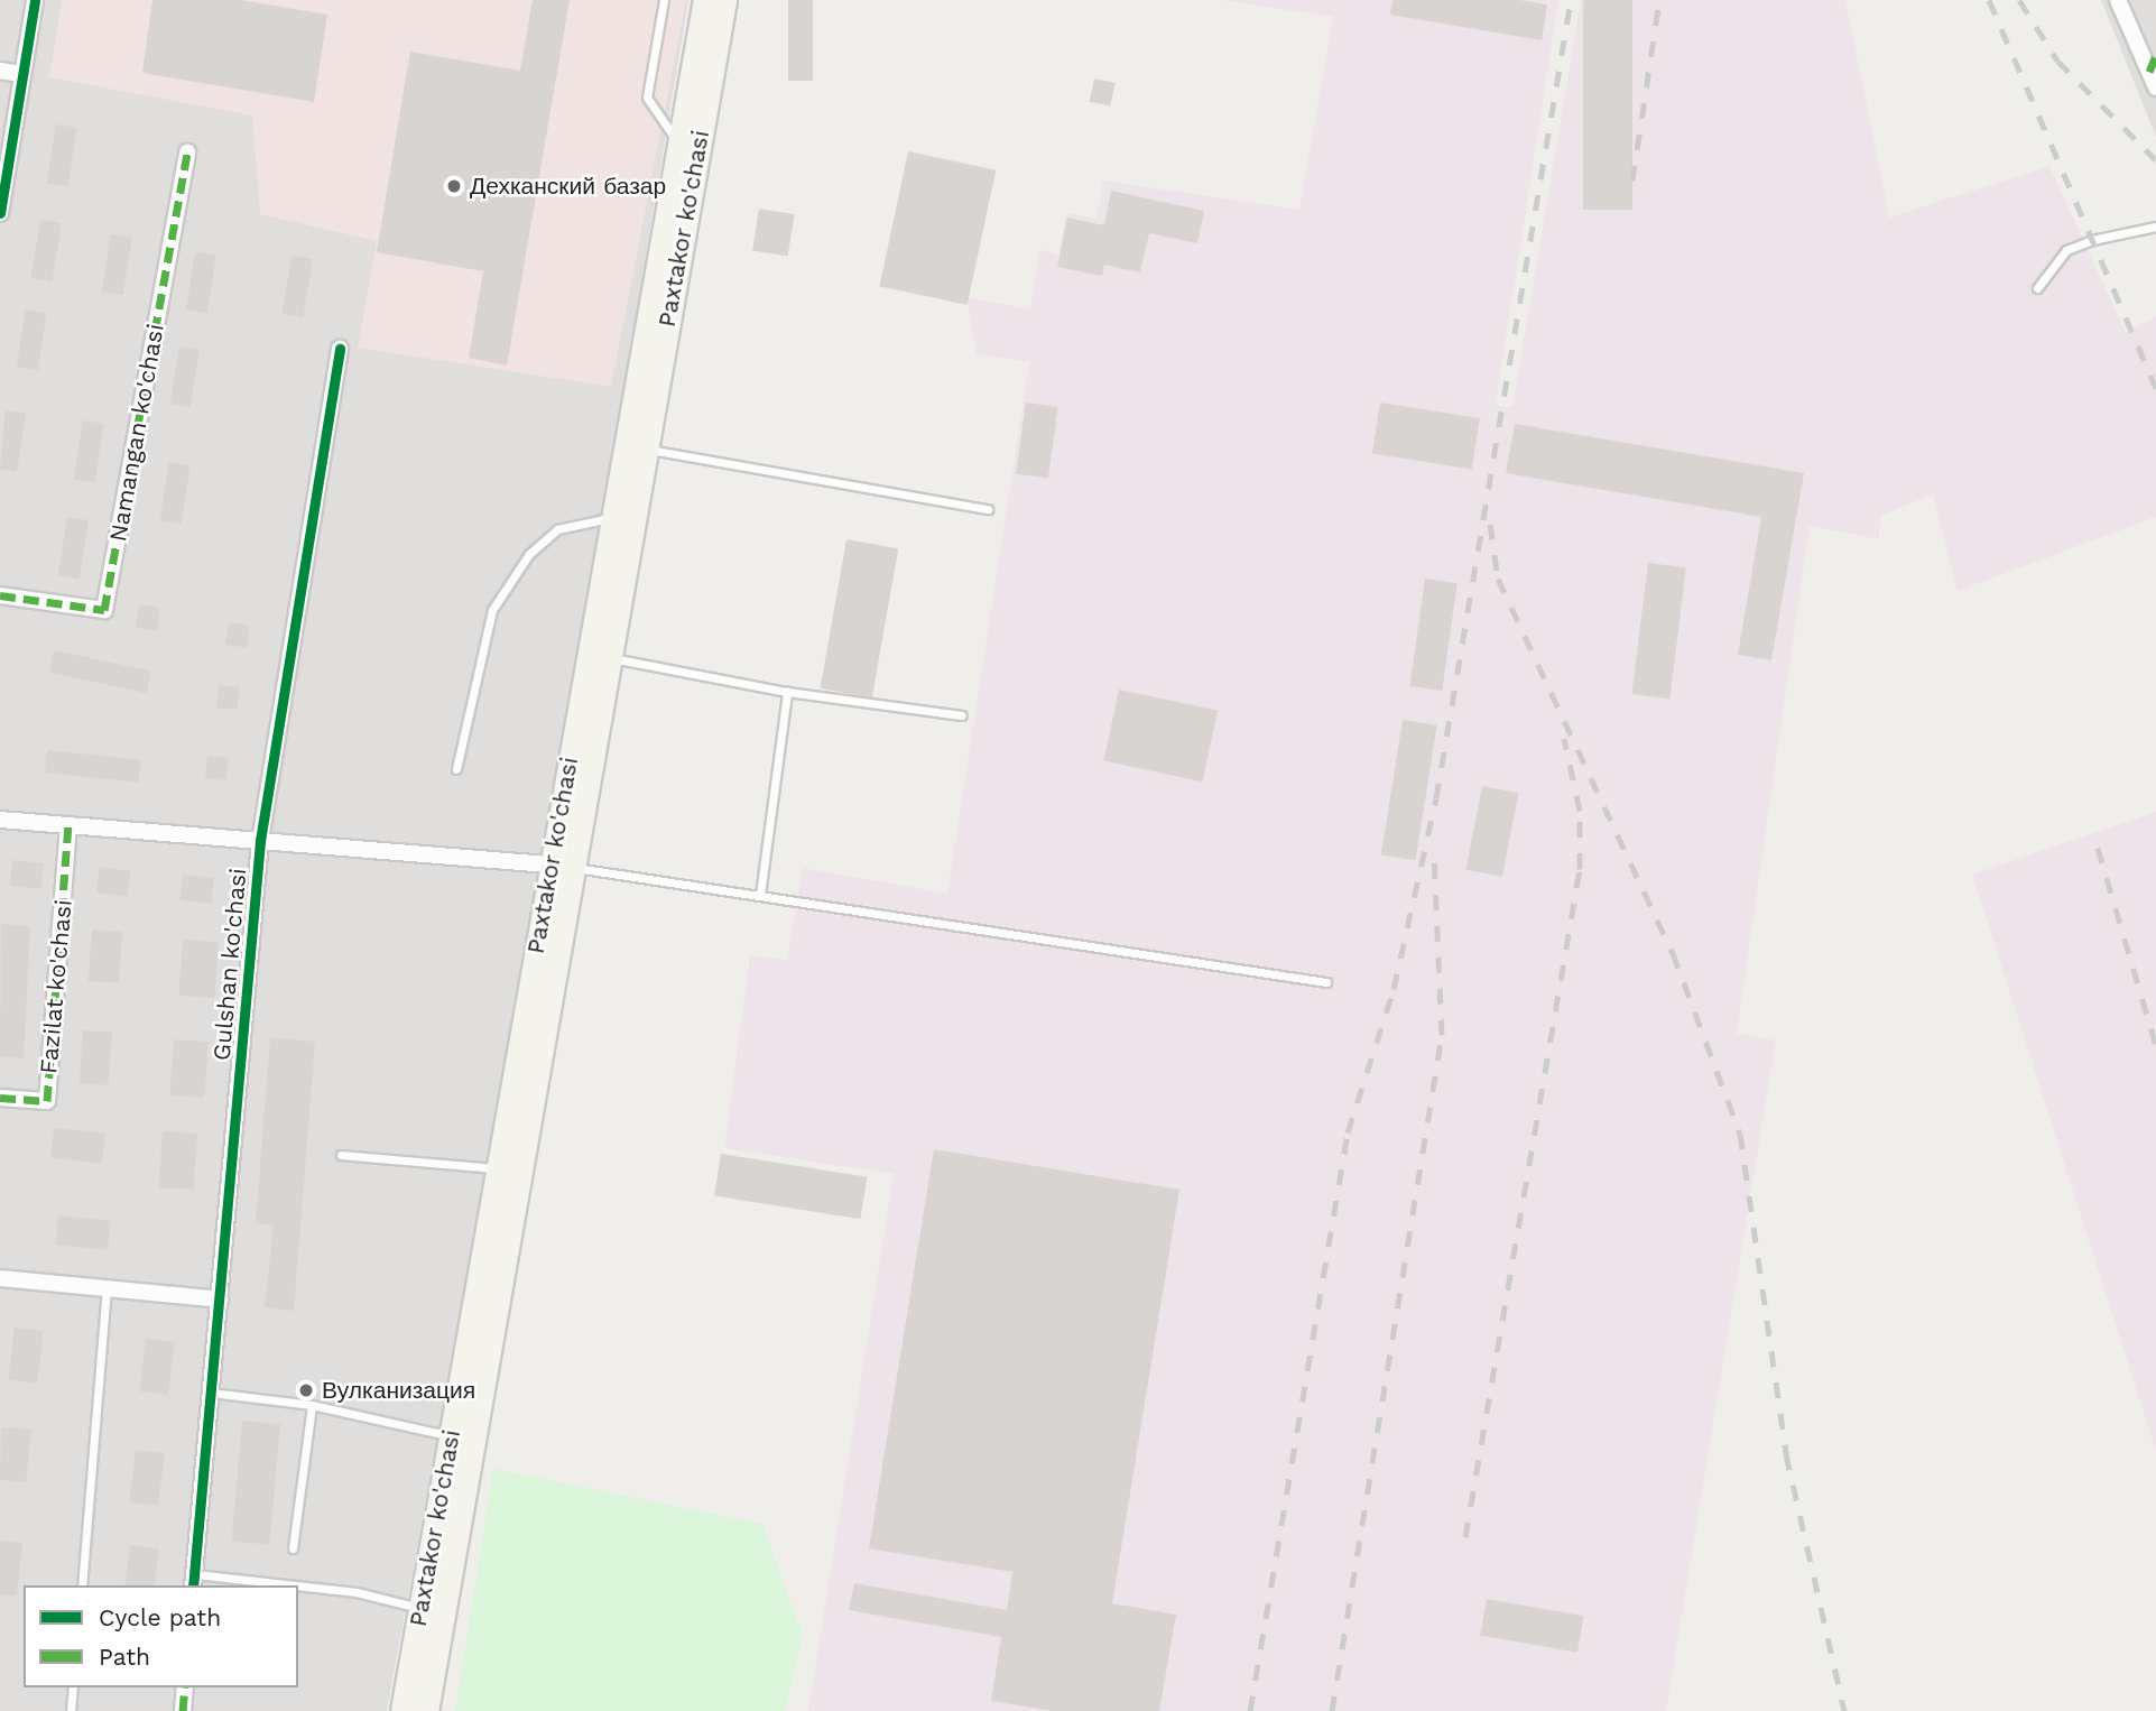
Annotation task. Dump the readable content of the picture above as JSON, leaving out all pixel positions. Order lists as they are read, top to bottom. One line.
{"streets":{"main road":["Paxtakor ko'chasi"],"street":["Namangan ko'chasi","Gulshan ko'chasi","Fazilat ko'chasi"]},"places":["Дехканский базар","Вулканизация"],"legend":["Cycle path","Path"]}
